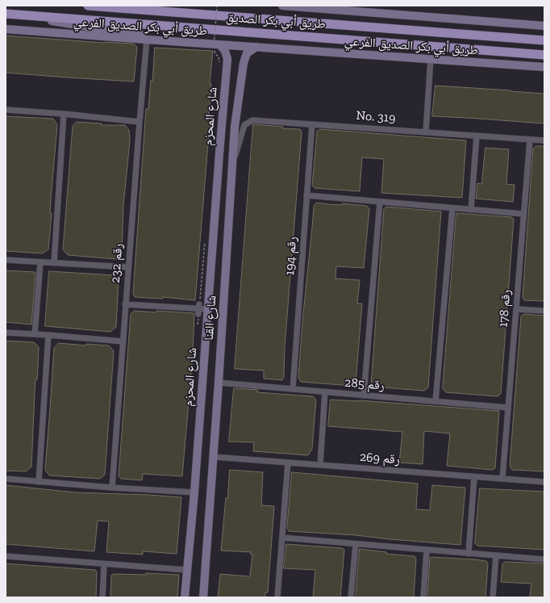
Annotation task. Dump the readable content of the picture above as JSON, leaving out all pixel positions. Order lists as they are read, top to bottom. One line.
{"streets":{"main road":["طريق أبي بكر الصديق"],"street":["طريق أبي بكر الصديق الفرعي","شارع المحزم","No. 319","رقم 194","رقم 232","رقم 178","شارع القنا","رقم 285","رقم 269"]},"crossings":[["طريق أبي بكر الصديق الفرعي","شارع المحزم"],["طريق أبي بكر الصديق الفرعي","رقم 232"],["طريق أبي بكر الصديق الفرعي","شارع القنا"],["No. 319","رقم 194"],["No. 319","رقم 178"],["No. 319","شارع القنا"],["رقم 194","رقم 285"],["رقم 178","رقم 285"],["رقم 178","رقم 269"],["شارع القنا","رقم 285"],["شارع القنا","رقم 269"]]}
